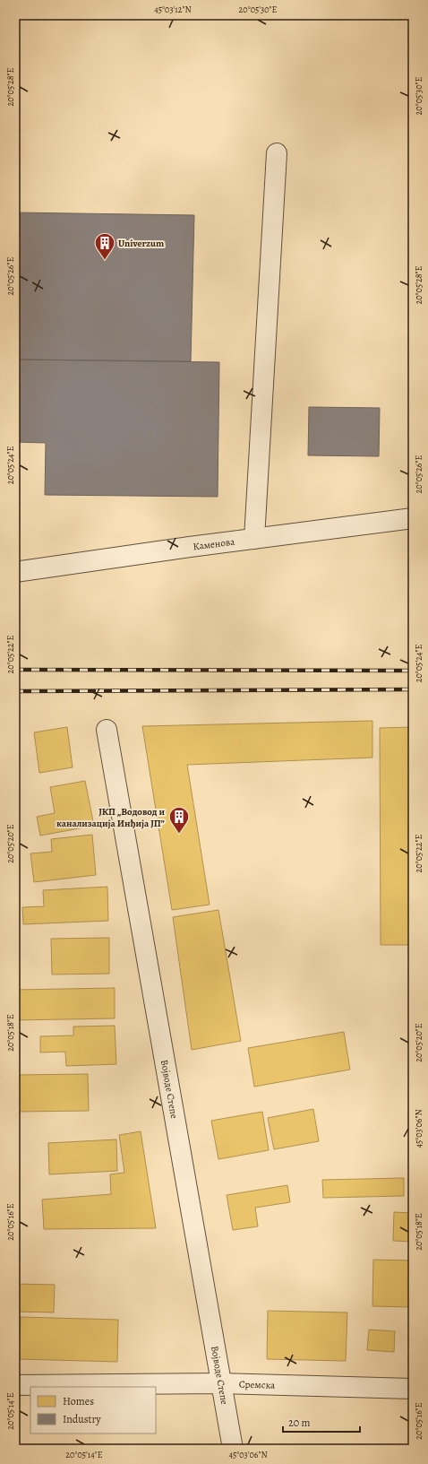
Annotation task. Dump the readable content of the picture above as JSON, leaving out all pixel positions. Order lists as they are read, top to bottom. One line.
{"streets":{"street":["Каменова","Војводе Степе","Сремска"]},"crossings":[["Војводе Степе","Сремска"]],"places":{"building":["Univerzum","ЈКП „Водовод и канализација Инђија ЈП”"]},"legend":["Homes","Industry"],"scale_bar":"20 m","coordinates":["45°03'12\"N","20°05'30\"E","20°05'28\"E","20°05'26\"E","20°05'24\"E","20°05'22\"E","20°05'20\"E","20°05'18\"E","45°03'06\"N","20°05'16\"E","20°05'14\"E"]}
